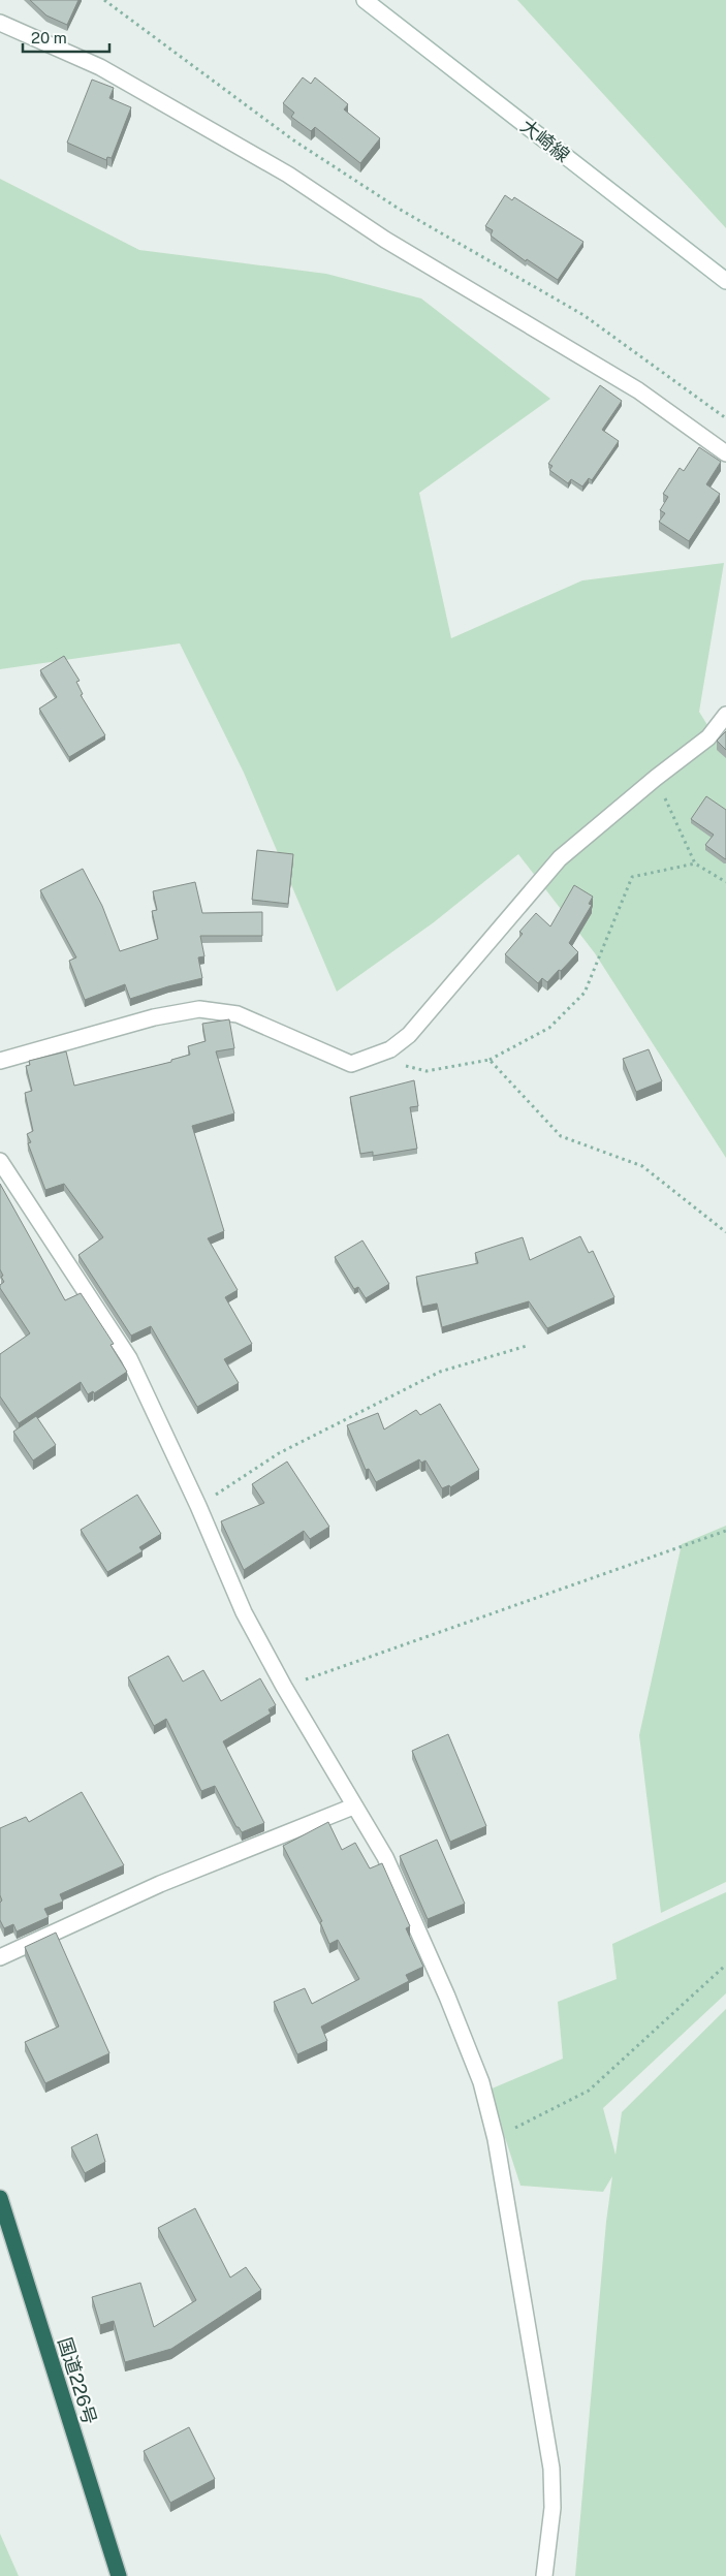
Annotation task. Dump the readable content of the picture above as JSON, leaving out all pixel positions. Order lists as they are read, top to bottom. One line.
{"streets":{"highway":["国道226号"],"street":["大崎線"]},"scale_bar":"20 m"}
